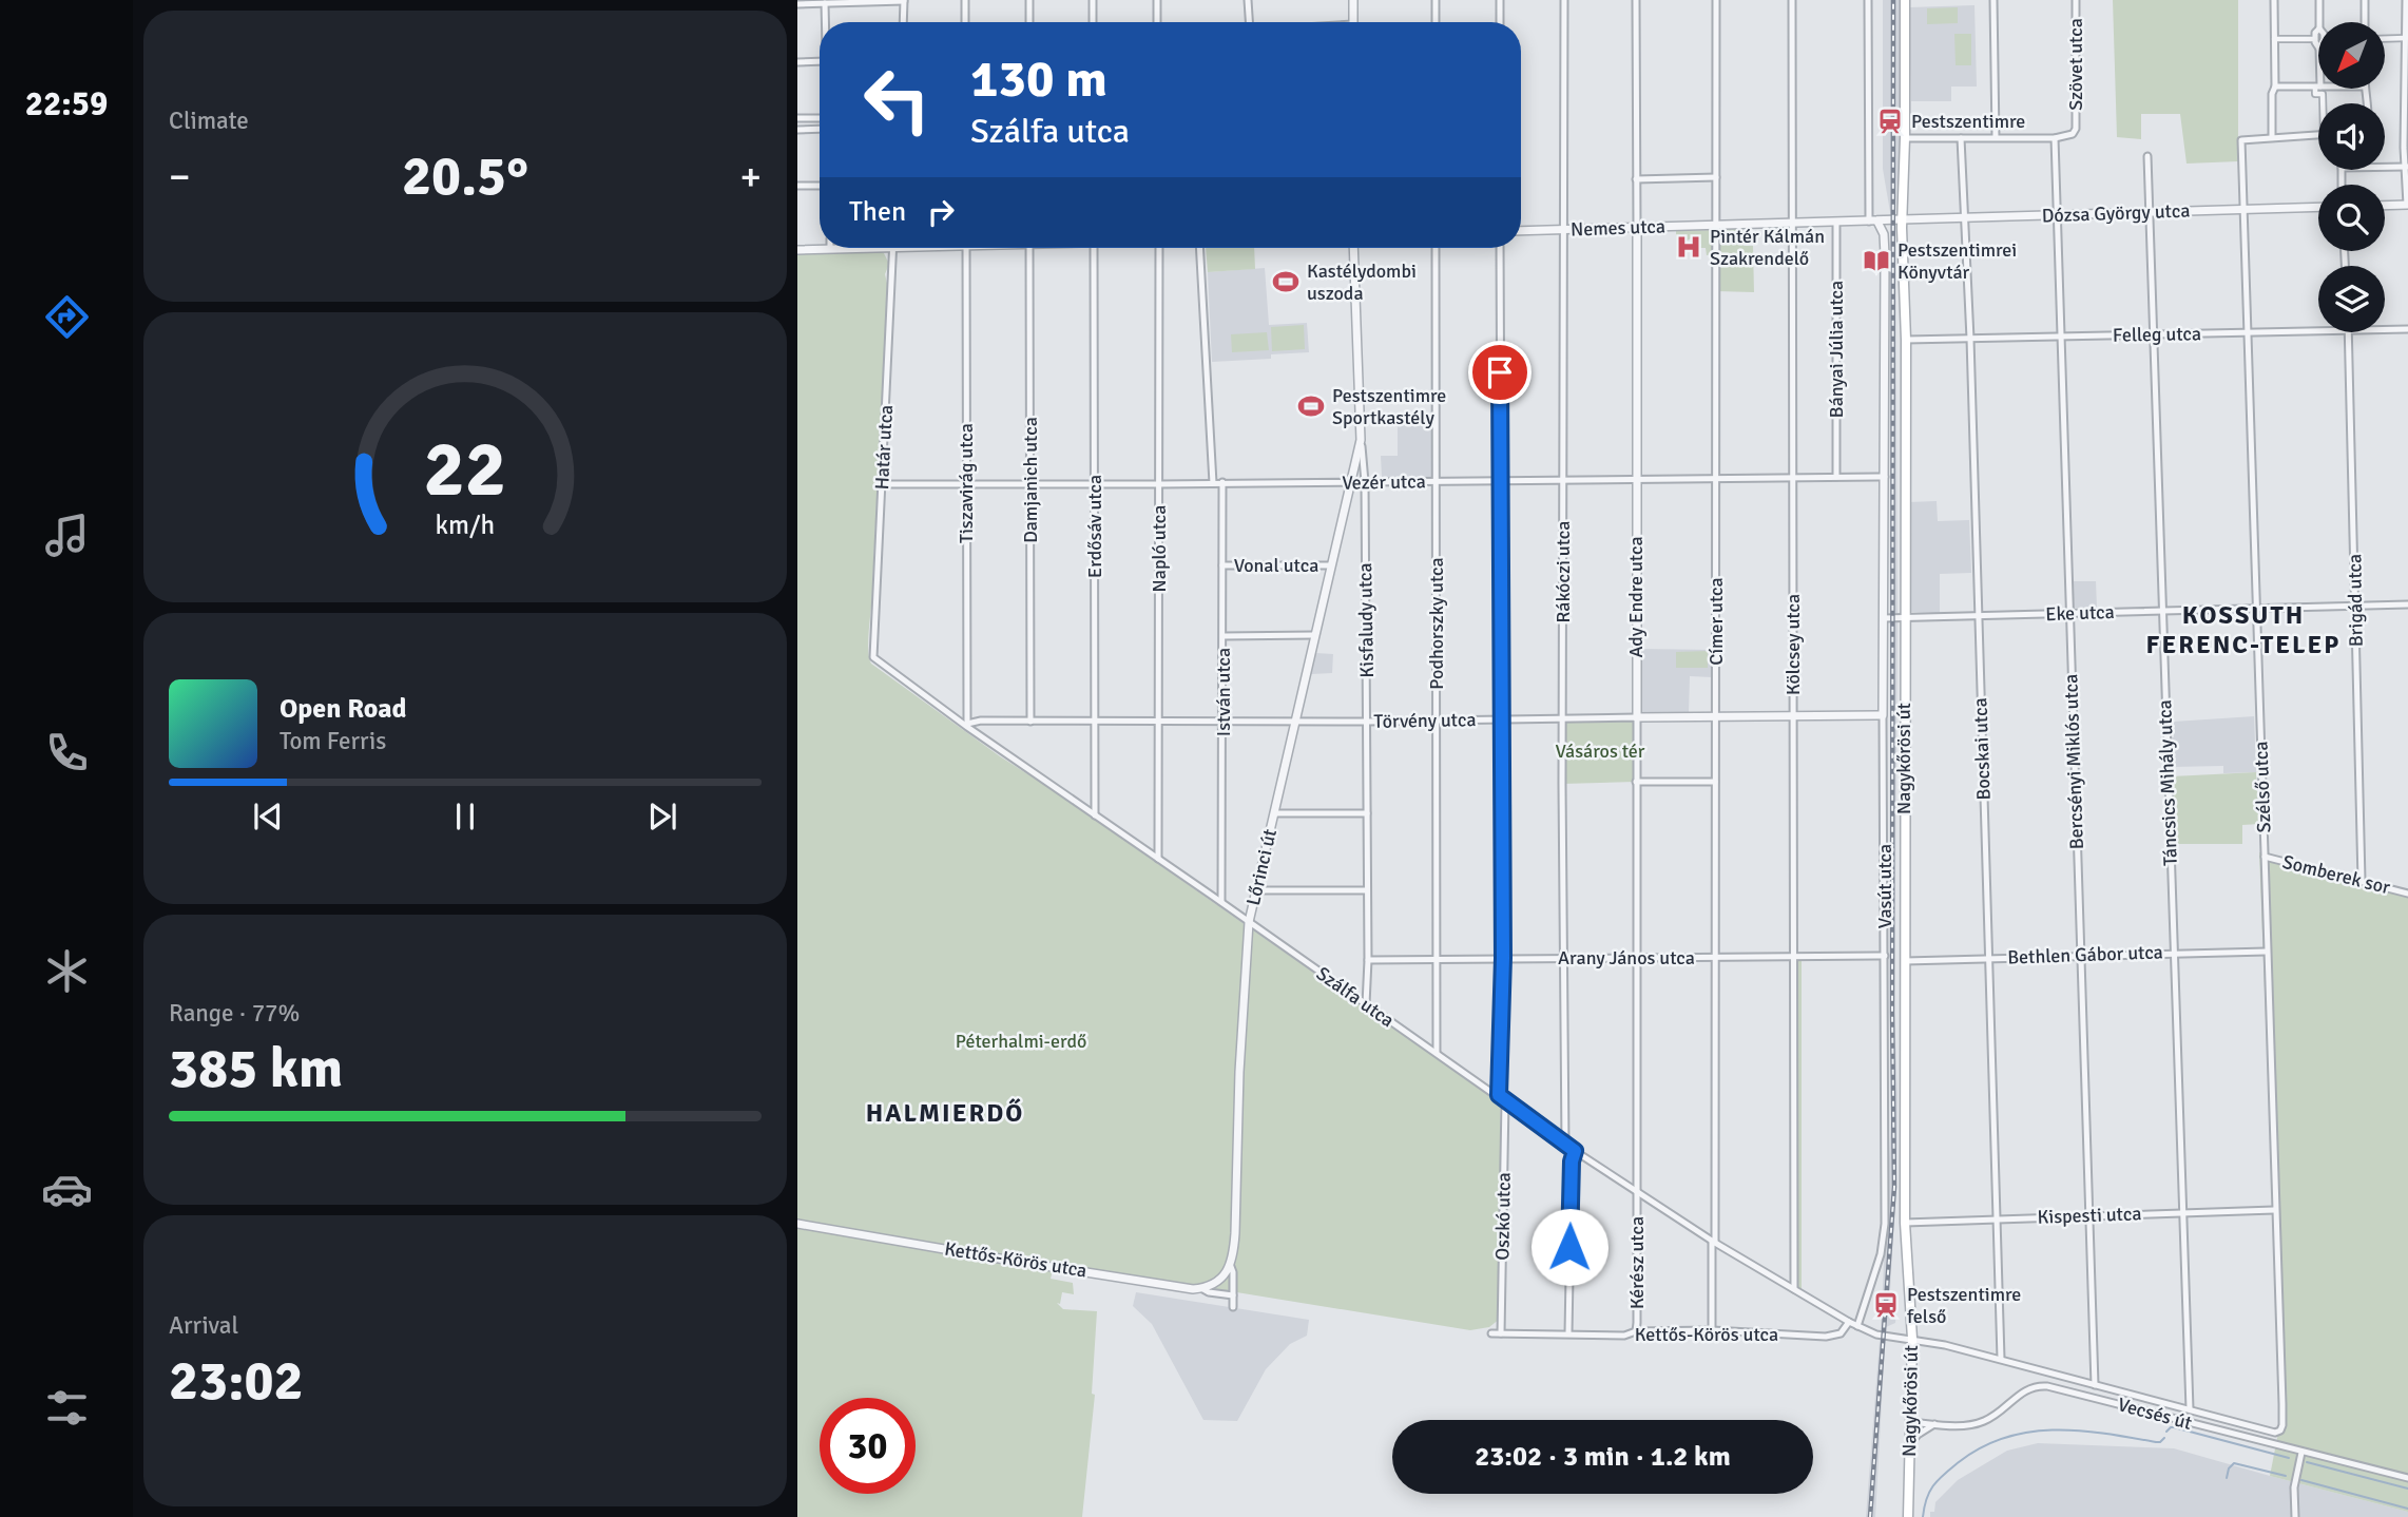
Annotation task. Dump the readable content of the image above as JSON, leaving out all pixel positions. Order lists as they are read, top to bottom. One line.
{"streets":{"main road":["Nagykőrösi út"],"street":["Szövet utca","Dózsa György utca","Nemes utca","Felleg utca","Bányai Júlia utca","Határ utca","Damjanich utca","Vezér utca","Tiszavirág utca","Erdősáv utca","Napló utca","Vonal utca","Rákóczi utca","Ady Endre utca","Brigád utca","Eke utca","Kisfaludy utca","Címer utca","Podhorszky utca","Kölcsey utca","István utca","Törvény utca","Bocskai utca","Bercsényi Miklós utca","Táncsics Mihály utca","Szélső utca","Lőrinci út","Somberek sor","Vasút utca","Bethlen Gábor utca","Arany János utca","Szálfa utca","Kispesti utca","Oszkó utca","Kettős-Körös utca","Kérész utca","Vecsés út"]},"crossings":[["Szövet utca","Bercsényi Miklós utca"],["Dózsa György utca","Nemes utca"],["Dózsa György utca","Bocskai utca"],["Dózsa György utca","Nagykőrösi út"],["Dózsa György utca","Bercsényi Miklós utca"],["Dózsa György utca","Táncsics Mihály utca"],["Dózsa György utca","Szélső utca"],["Nemes utca","Bányai Júlia utca"],["Nemes utca","Rákóczi utca"],["Nemes utca","Ady Endre utca"],["Nemes utca","Címer utca"],["Nemes utca","Kölcsey utca"],["Nemes utca","Nagykőrösi út"],["Nemes utca","Vasút utca"],["Felleg utca","Bocskai utca"],["Felleg utca","Nagykőrösi út"],["Felleg utca","Bercsényi Miklós utca"],["Felleg utca","Táncsics Mihály utca"],["Felleg utca","Szélső utca"],["Bányai Júlia utca","Vezér utca"],["Határ utca","Vezér utca"],["Határ utca","Szálfa utca"],["Damjanich utca","Vezér utca"],["Damjanich utca","Törvény utca"],["Vezér utca","Tiszavirág utca"],["Vezér utca","Erdősáv utca"],["Vezér utca","Napló utca"],["Vezér utca","Rákóczi utca"],["Vezér utca","Ady Endre utca"],["Vezér utca","Kisfaludy utca"],["Vezér utca","Címer utca"],["Vezér utca","Podhorszky utca"],["Vezér utca","Kölcsey utca"],["Vezér utca","István utca"],["Vezér utca","Lőrinci út"],["Vezér utca","Vasút utca"],["Tiszavirág utca","Törvény utca"],["Tiszavirág utca","Szálfa utca"],["Erdősáv utca","Törvény utca"],["Erdősáv utca","Szálfa utca"],["Napló utca","Törvény utca"],["Napló utca","Szálfa utca"],["Vonal utca","István utca"],["Vonal utca","Lőrinci út"],["Rákóczi utca","Törvény utca"],["Rákóczi utca","Arany János utca"],["Rákóczi utca","Szálfa utca"],["Ady Endre utca","Törvény utca"],["Ady Endre utca","Arany János utca"],["Ady Endre utca","Szálfa utca"],["Ady Endre utca","Kérész utca"],["Brigád utca","Eke utca"],["Brigád utca","Somberek sor"],["Eke utca","Bocskai utca"],["Eke utca","Nagykőrösi út"],["Eke utca","Bercsényi Miklós utca"],["Eke utca","Táncsics Mihály utca"],["Eke utca","Szélső utca"],["Eke utca","Vasút utca"],["Kisfaludy utca","Törvény utca"],["Kisfaludy utca","Lőrinci út"],["Kisfaludy utca","Arany János utca"],["Kisfaludy utca","Szálfa utca"],["Címer utca","Törvény utca"],["Címer utca","Arany János utca"],["Címer utca","Szálfa utca"],["Címer utca","Kettős-Körös utca"],["Podhorszky utca","Törvény utca"],["Podhorszky utca","Arany János utca"],["Podhorszky utca","Szálfa utca"],["Kölcsey utca","Törvény utca"],["Kölcsey utca","Arany János utca"],["Kölcsey utca","Szálfa utca"],["István utca","Törvény utca"],["István utca","Szálfa utca"],["Törvény utca","Lőrinci út"],["Törvény utca","Vasút utca"],["Törvény utca","Szálfa utca"],["Bocskai utca","Bethlen Gábor utca"],["Bocskai utca","Kispesti utca"],["Nagykőrösi út","Bethlen Gábor utca"],["Nagykőrösi út","Kispesti utca"],["Nagykőrösi út","Vecsés út"],["Bercsényi Miklós utca","Bethlen Gábor utca"],["Bercsényi Miklós utca","Kispesti utca"],["Táncsics Mihály utca","Szélső utca"],["Táncsics Mihály utca","Bethlen Gábor utca"],["Táncsics Mihály utca","Kispesti utca"],["Szélső utca","Somberek sor"],["Szélső utca","Bethlen Gábor utca"],["Szélső utca","Kispesti utca"],["Lőrinci út","Szálfa utca"],["Vasút utca","Arany János utca"],["Szálfa utca","Oszkó utca"],["Szálfa utca","Kettős-Körös utca"],["Szálfa utca","Kérész utca"],["Oszkó utca","Kettős-Körös utca"],["Kettős-Körös utca","Kérész utca"]],"districts":["KOSSUTH FERENC-TELEP","HALMIERDŐ"],"parks":["Vásáros tér","Péterhalmi-erdő"],"places":{"station":["Pestszentimre","Pestszentimre felső"],"hospital":["Pintér Kálmán Szakrendelő"],"library":["Pestszentimrei Könyvtár"],"sports":["Kastélydombi uszoda","Pestszentimre Sportkastély"]},"north":"bottom left","page":{"tabs":"22:59","tile":["Climate",["Range · 77%","385 km"],["Arrival","23:02"]],"turn":["130 m","Szálfa utca"],"heat":["−","20.5°","+"],"then":"Then","song":["Open Road","Tom Ferris"],"limit":"30","trip":"23:02 · 3 min · 1.2 km","gauge":["22","km/h"]}}
